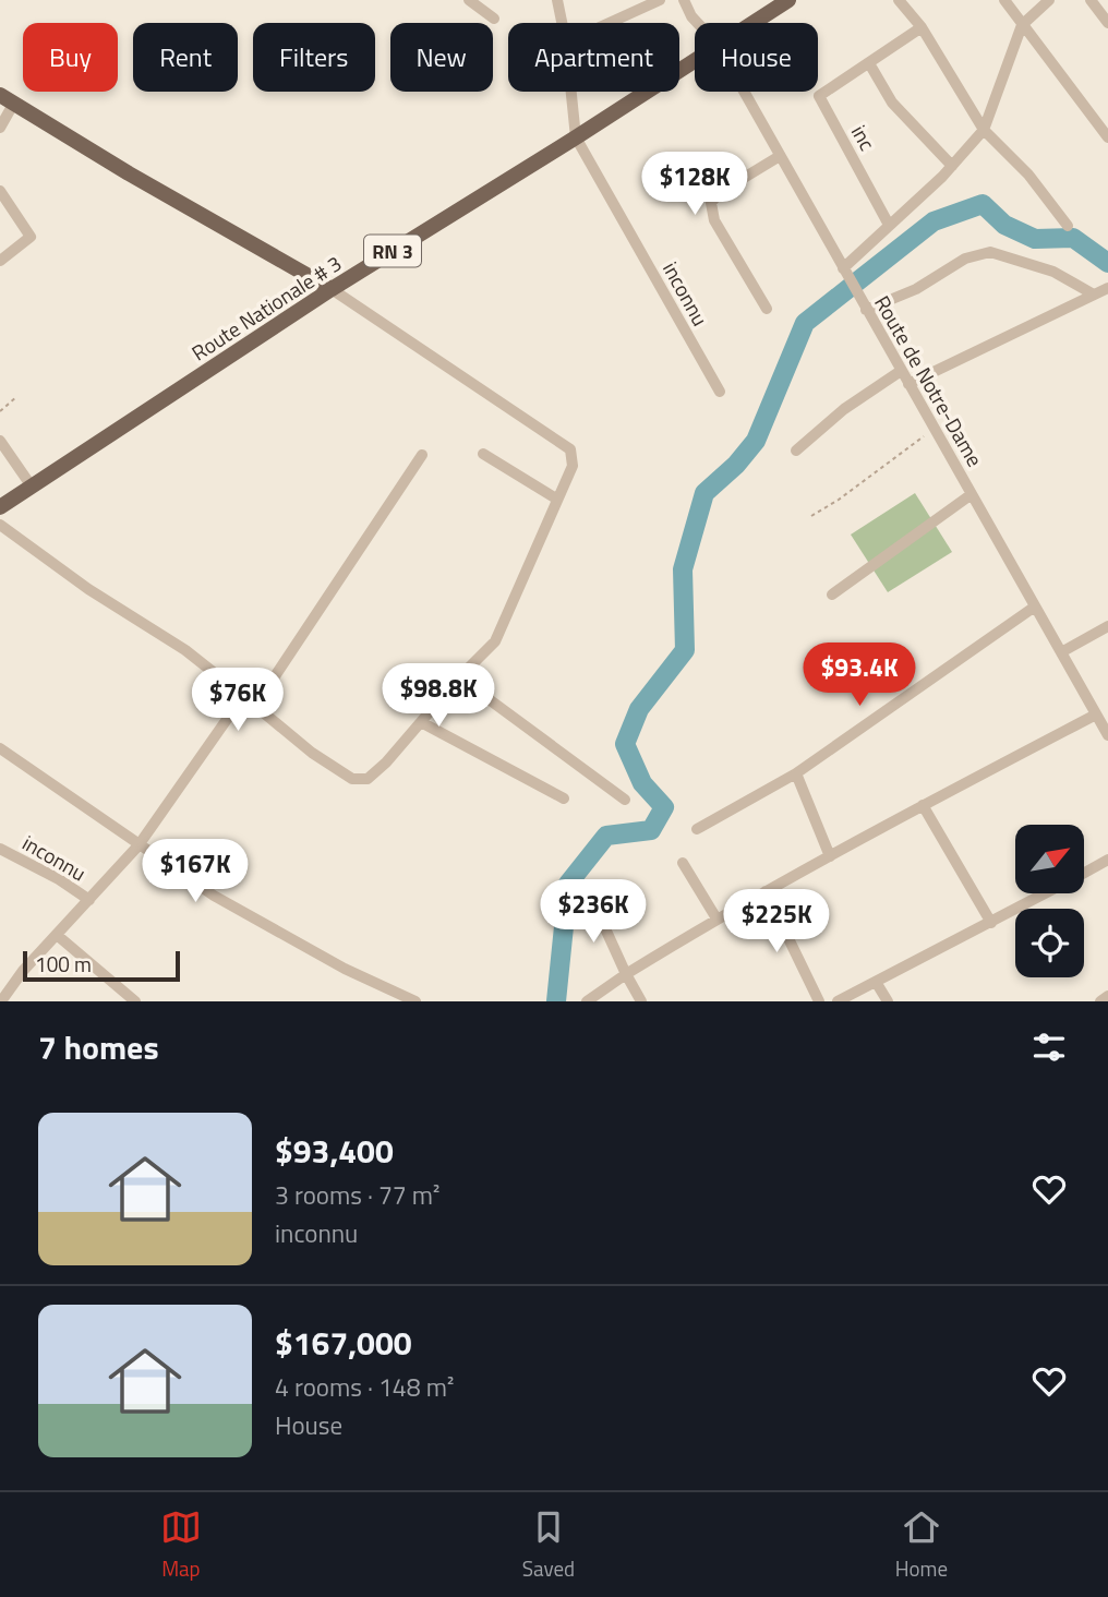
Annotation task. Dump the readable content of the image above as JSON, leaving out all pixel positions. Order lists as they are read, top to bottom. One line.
{"streets":{"main road":["RN 3","Route Nationale # 3"],"street":["inc","inconnu","Route de Notre-Dame"]},"crossings":[["inconnu","Route Nationale # 3"]],"scale_bar":"100 m","north":"top right","page":{"chip":["Buy","Rent","Filters","New","Apartment","House"],"price":["$128K","$93.4K","$98.8K","$76K","$167K","$236K","$225K"],"scale":"100 m","heading":"7 homes","list":[{"name":"$93,400","note":"3 rooms · 77 m² · inconnu"},{"name":"$167,000","note":"4 rooms · 148 m² · House"}],"tabs":["Map","Saved","Home"]}}
